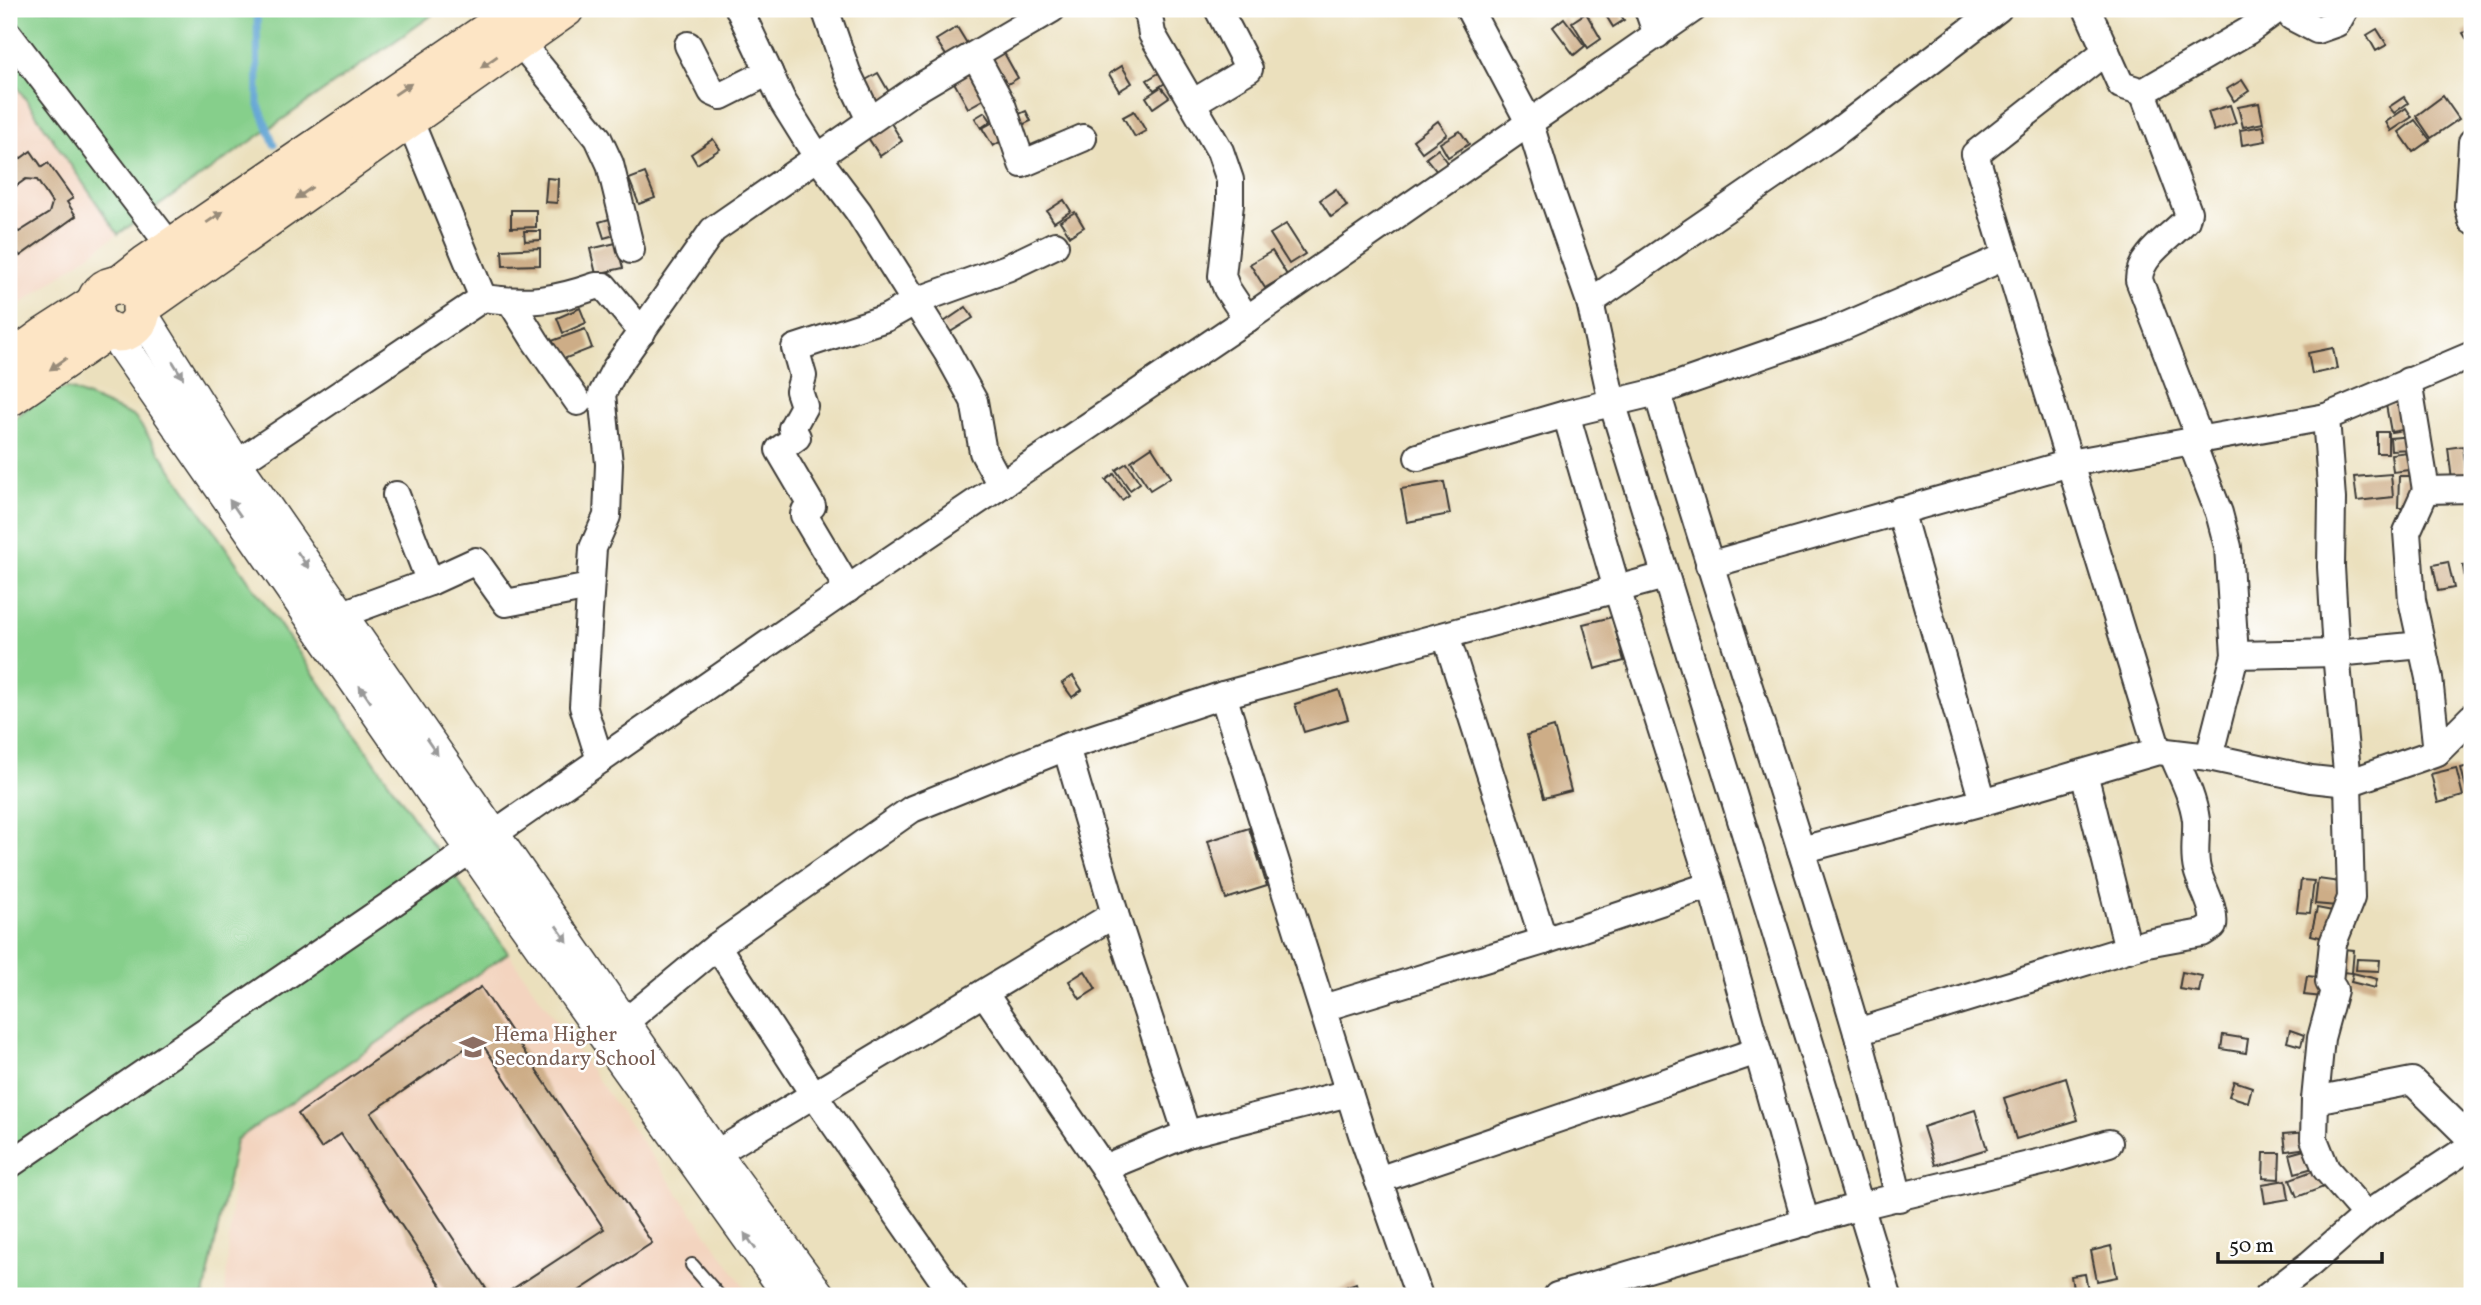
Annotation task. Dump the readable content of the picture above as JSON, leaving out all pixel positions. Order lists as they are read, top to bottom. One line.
{"places":{"school or university":["Hema Higher Secondary School"]},"scale_bar":"50 m"}
